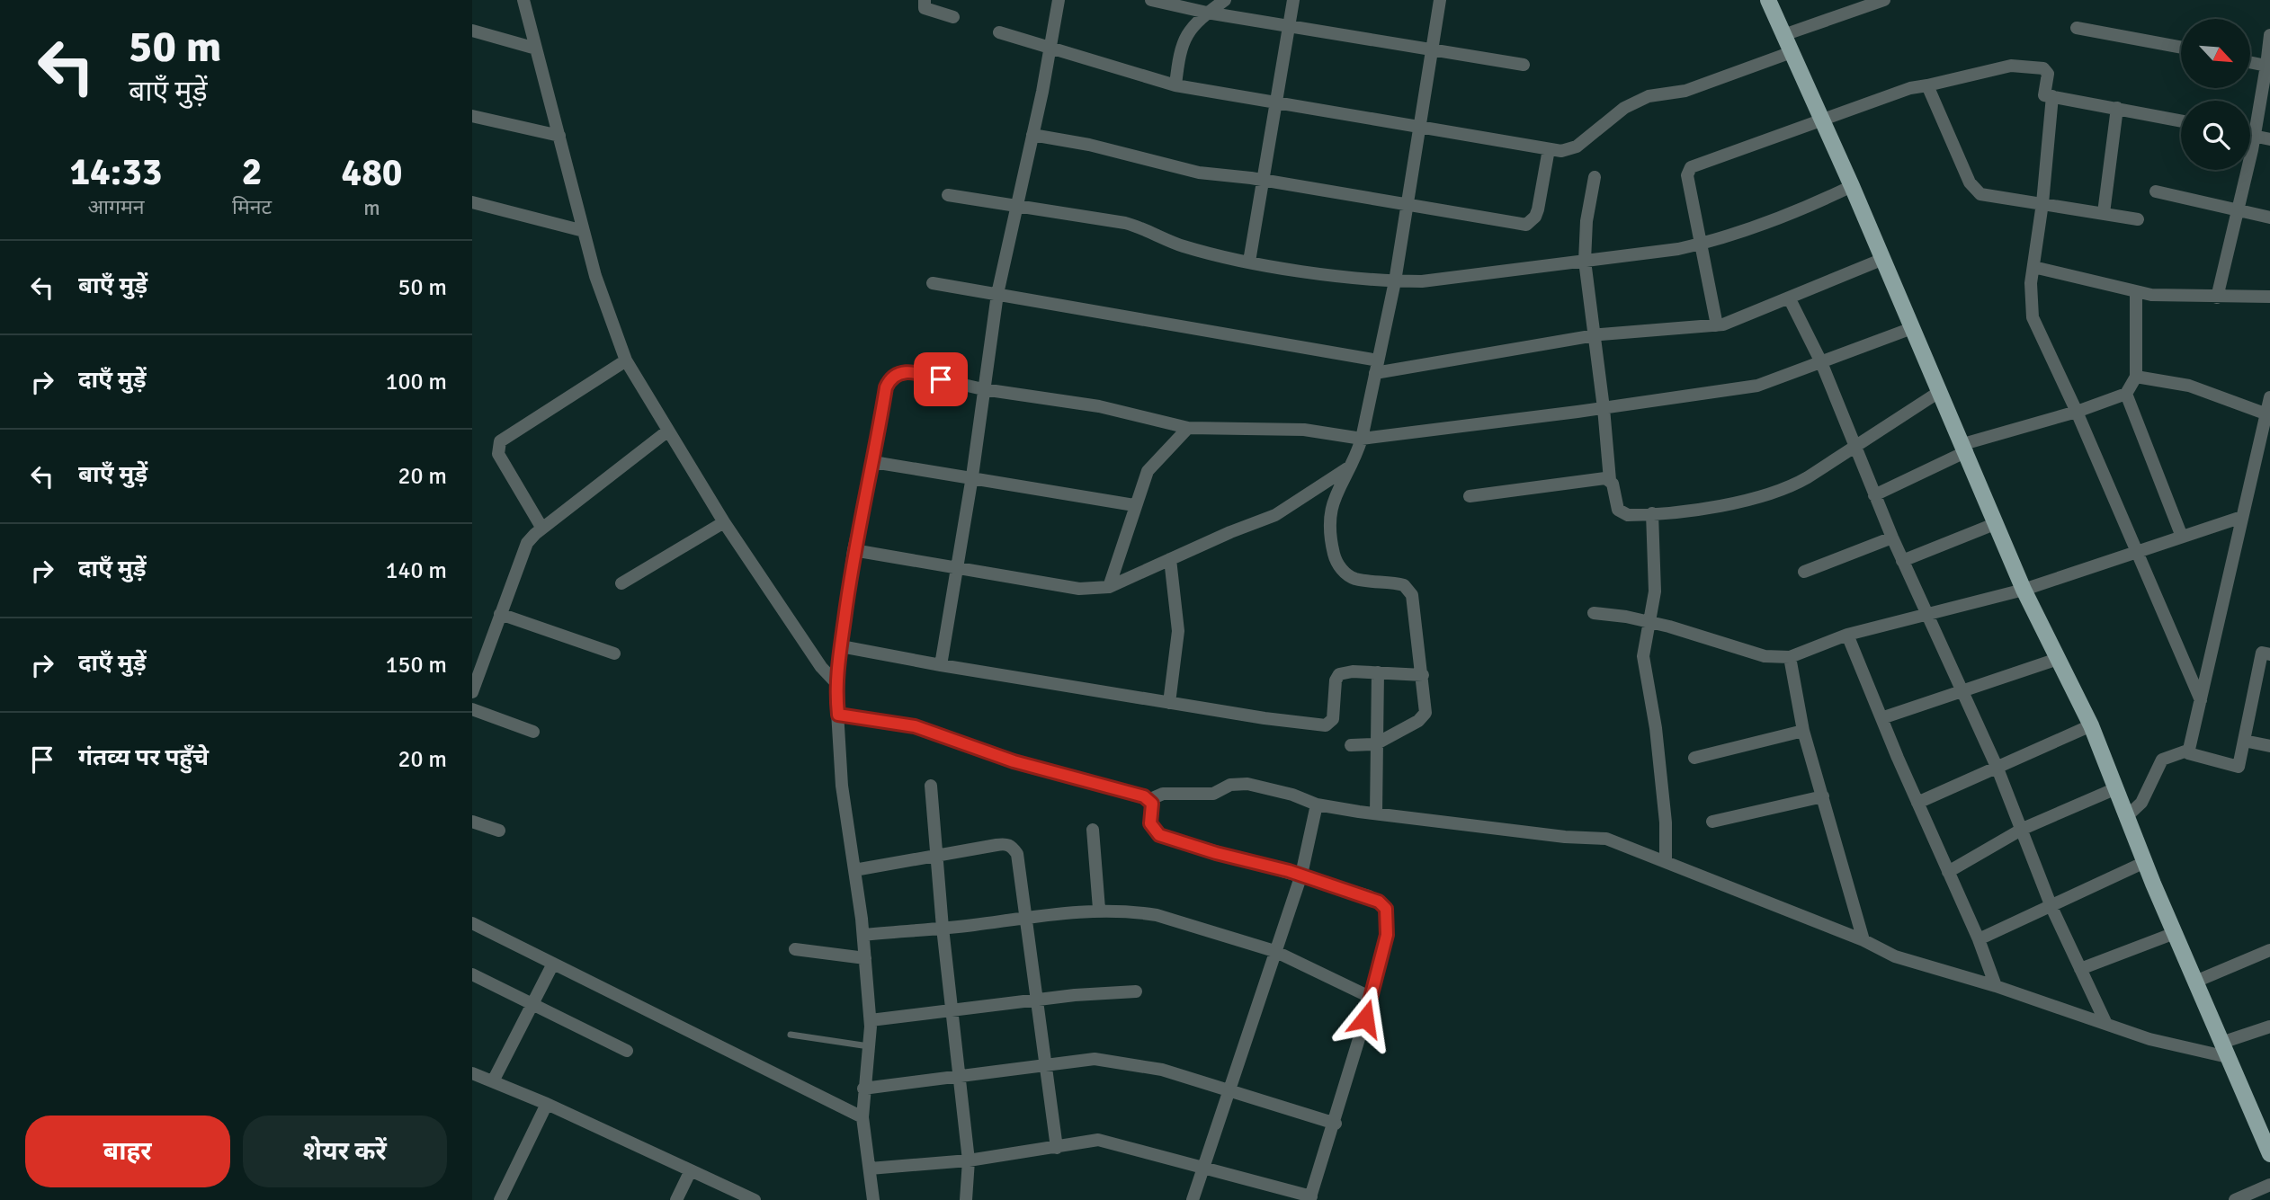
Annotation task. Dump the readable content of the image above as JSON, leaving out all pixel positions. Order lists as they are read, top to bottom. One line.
{"north":"bottom right","page":{"turn":["50 m","बाएँ मुड़ें"],"eta":["14:33","आगमन","2","मिनट","480","m"],"list":[{"name":"बाएँ मुड़ें","value":"50 m"},{"name":"दाएँ मुड़ें","value":"100 m"},{"name":"बाएँ मुड़ें","value":"20 m"},{"name":"दाएँ मुड़ें","value":"140 m"},{"name":"दाएँ मुड़ें","value":"150 m"},{"name":"गंतव्य पर पहुँचे","value":"20 m"}],"buttons":["बाहर","शेयर करें"]}}
